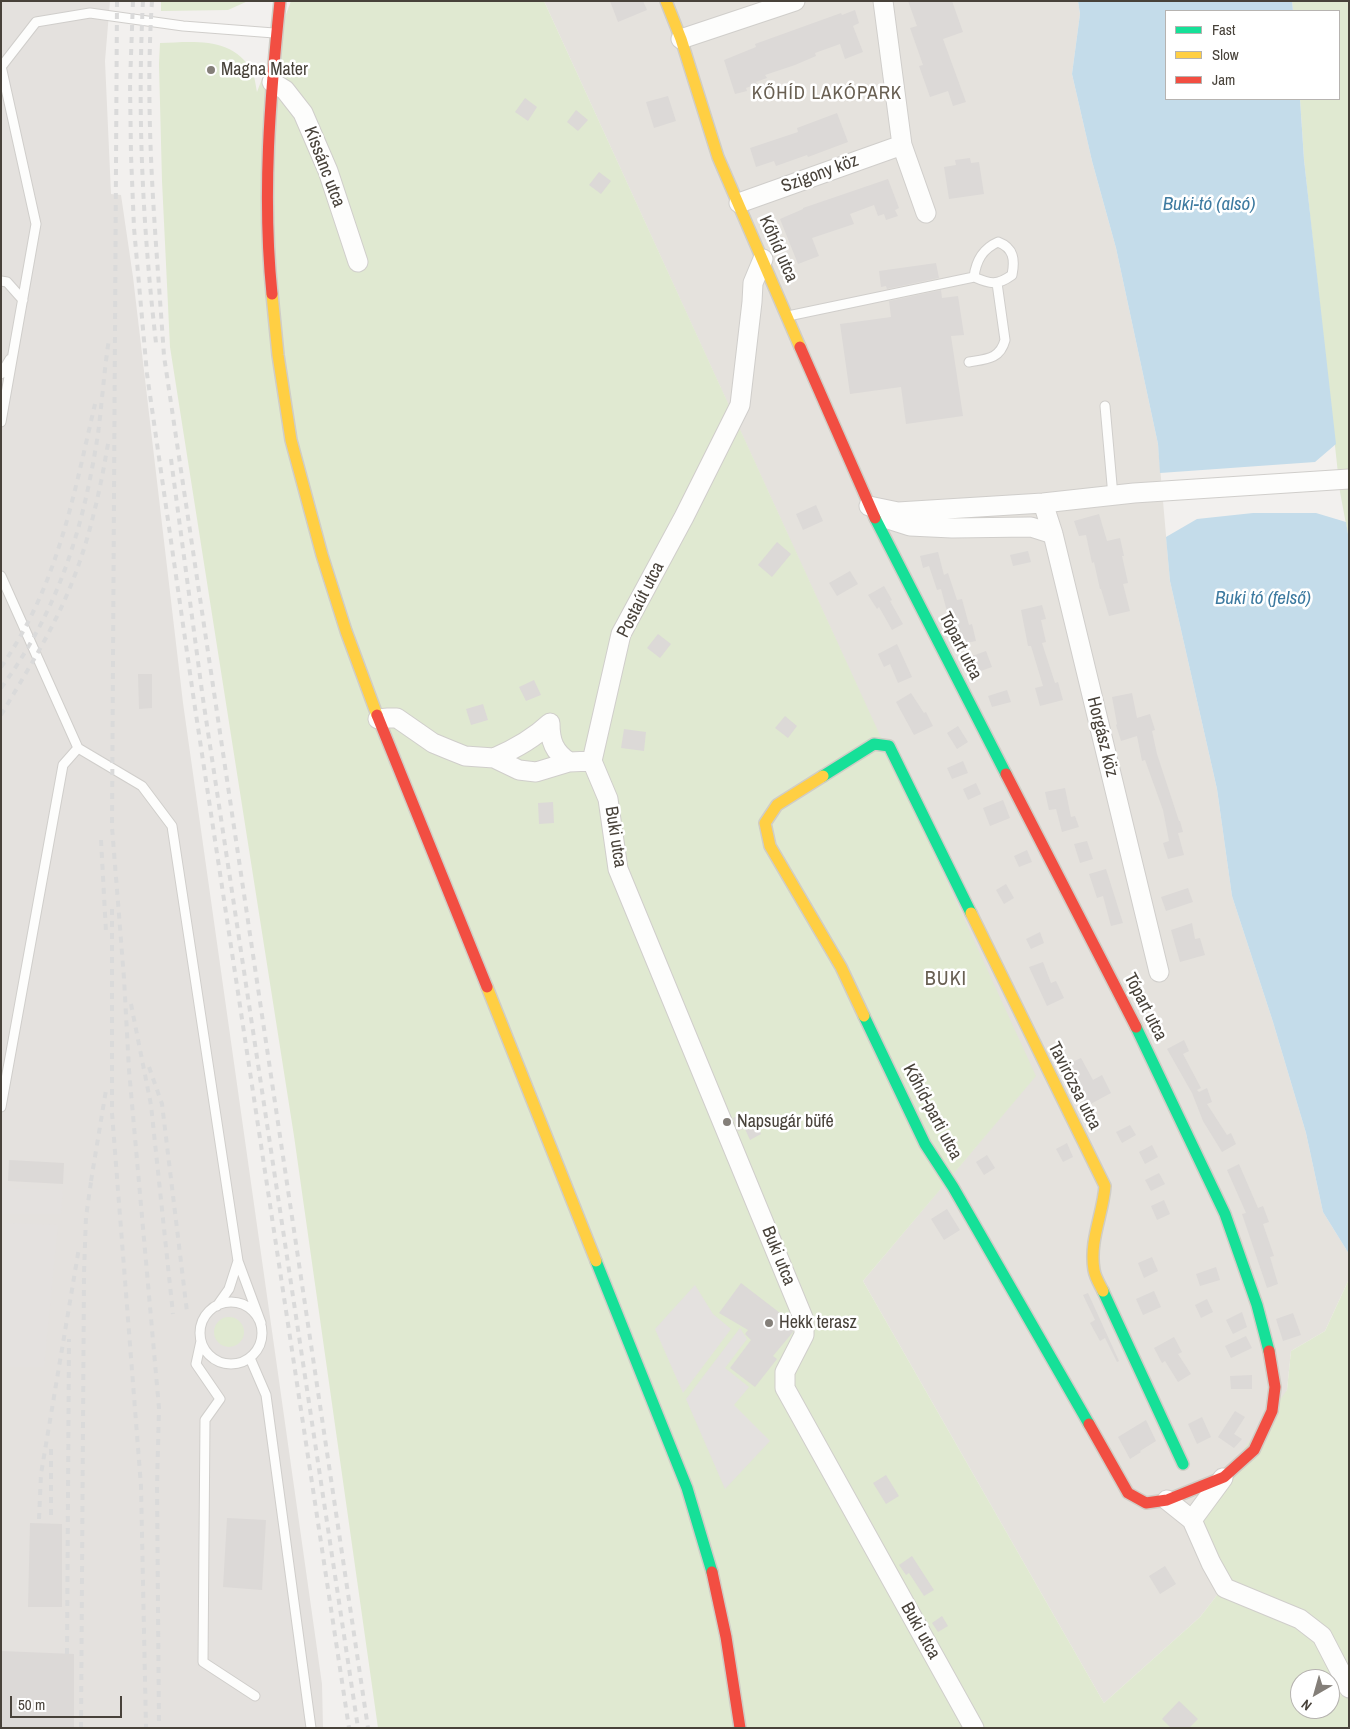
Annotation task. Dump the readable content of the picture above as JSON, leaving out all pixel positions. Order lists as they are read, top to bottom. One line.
{"streets":{"street":["Kissánc utca","Szigony köz","Kőhíd utca","Postaút utca","Tópart utca","Horgász köz","Buki utca","Tavirózsa utca","Kőhíd-parti utca"]},"crossings":[["Szigony köz","Kőhíd utca"],["Kőhíd utca","Postaút utca"],["Kőhíd utca","Tópart utca"],["Postaút utca","Buki utca"],["Tópart utca","Kőhíd-parti utca"],["Tavirózsa utca","Kőhíd-parti utca"]],"districts":["KŐHÍD LAKÓPARK","BUKI"],"water":["Buki-tó (alsó)","Buki tó (felső)"],"places":["Magna Mater","Napsugár büfé","Hekk terasz"],"legend":["Fast","Slow","Jam"],"scale_bar":"50 m","north":"bottom left"}
